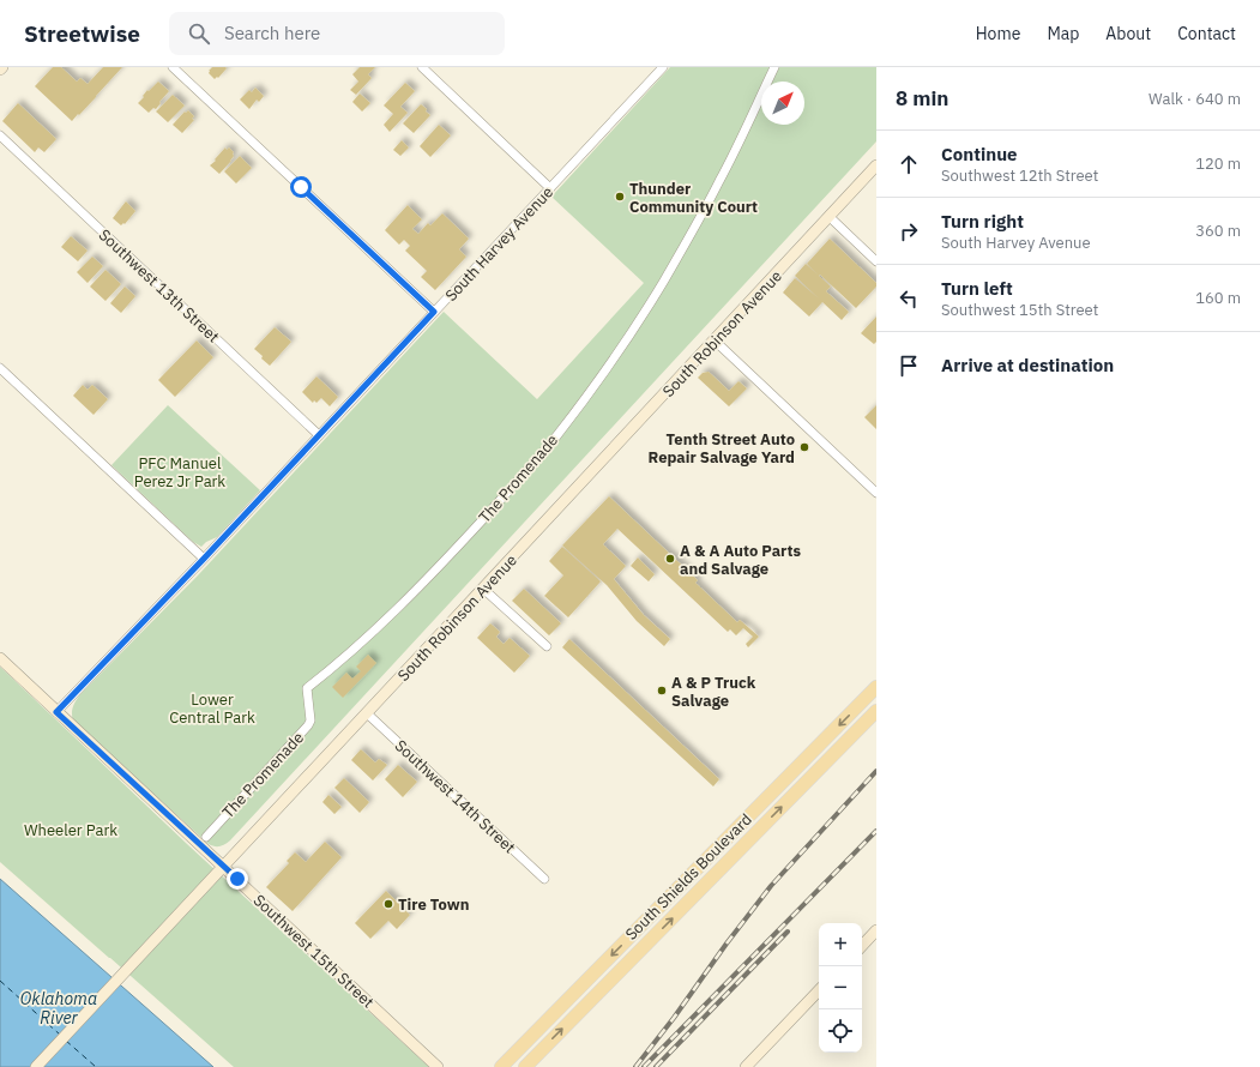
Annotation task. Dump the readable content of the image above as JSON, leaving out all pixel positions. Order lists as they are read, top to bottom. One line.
{"streets":{"main road":["South Robinson Avenue","South Shields Boulevard","Southwest 15th Street"],"street":["South Harvey Avenue","Southwest 13th Street","The Promenade","Southwest 14th Street"]},"crossings":[["South Harvey Avenue","Southwest 13th Street"],["South Harvey Avenue","Southwest 15th Street"],["South Robinson Avenue","Southwest 14th Street"],["South Robinson Avenue","Southwest 15th Street"]],"water":["Oklahoma River"],"parks":["PFC Manuel Perez Jr Park","Lower Central Park","Wheeler Park"],"places":["Thunder Community Court","Tenth Street Auto Repair Salvage Yard","A & A Auto Parts and Salvage","A & P Truck Salvage","Tire Town"],"north":"top right","page":{"header":"Streetwise","search":"Search here","nav":["Home","Map","About","Contact"],"heading":["8 min","Walk · 640 m"],"list":[["Continue","Southwest 12th Street","120 m"],["Turn right","South Harvey Avenue","360 m"],["Turn left","Southwest 15th Street","160 m"],"Arrive at destination"],"map_buttons":["+","−"]}}
